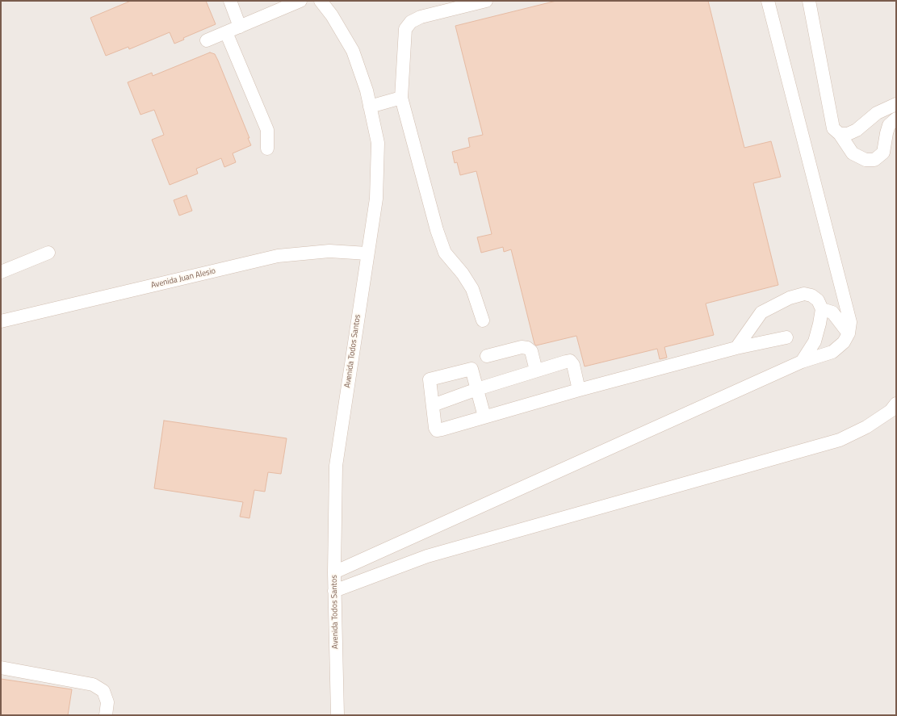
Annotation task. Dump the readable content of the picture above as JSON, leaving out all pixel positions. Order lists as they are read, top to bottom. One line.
{"streets":{"street":["Avenida Juan Alesio","Avenida Todos Santos"]},"crossings":[["Avenida Juan Alesio","Avenida Todos Santos"]]}
